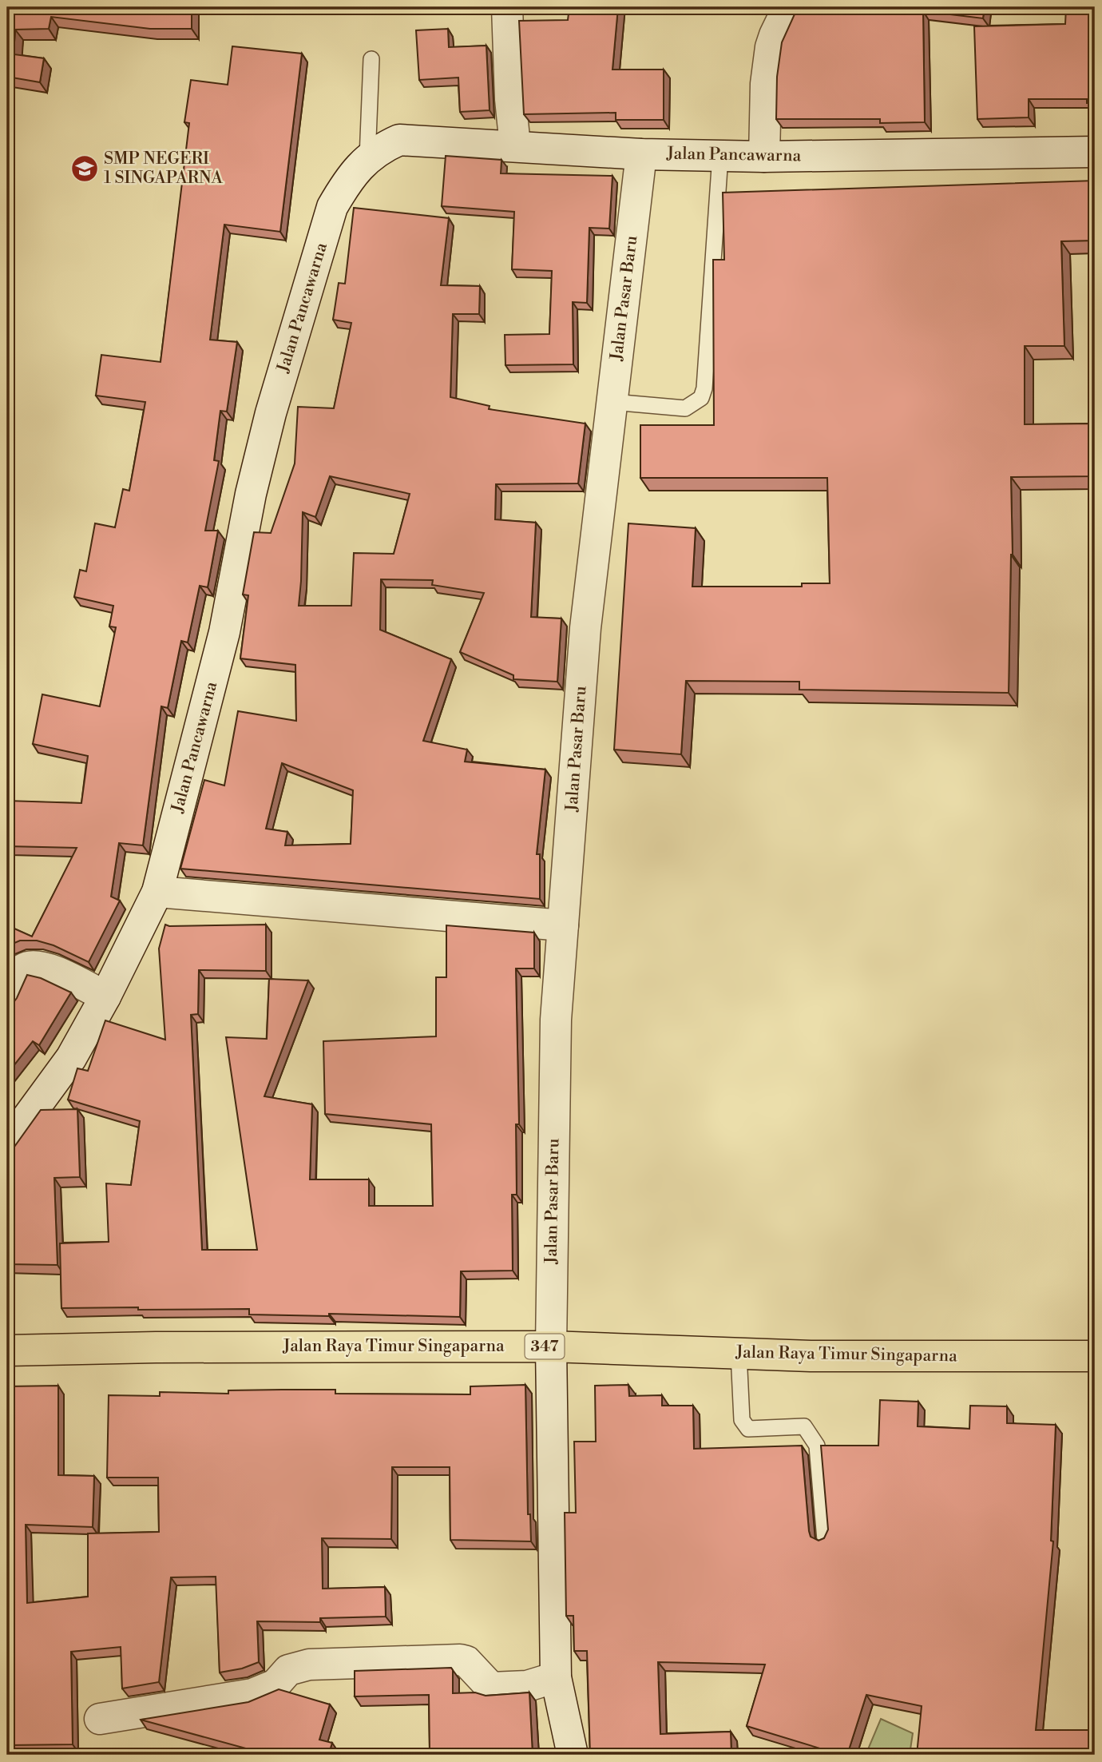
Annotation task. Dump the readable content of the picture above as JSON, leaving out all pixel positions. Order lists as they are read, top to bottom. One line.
{"streets":{"main road":["Jalan Raya Timur Singaparna","347"],"street":["Jalan Pancawarna","Jalan Pasar Baru"]},"crossings":[["Jalan Pancawarna","Jalan Pasar Baru"],["Jalan Pasar Baru","Jalan Raya Timur Singaparna"]],"places":{"school or university":["SMP NEGERI 1 SINGAPARNA"]}}
